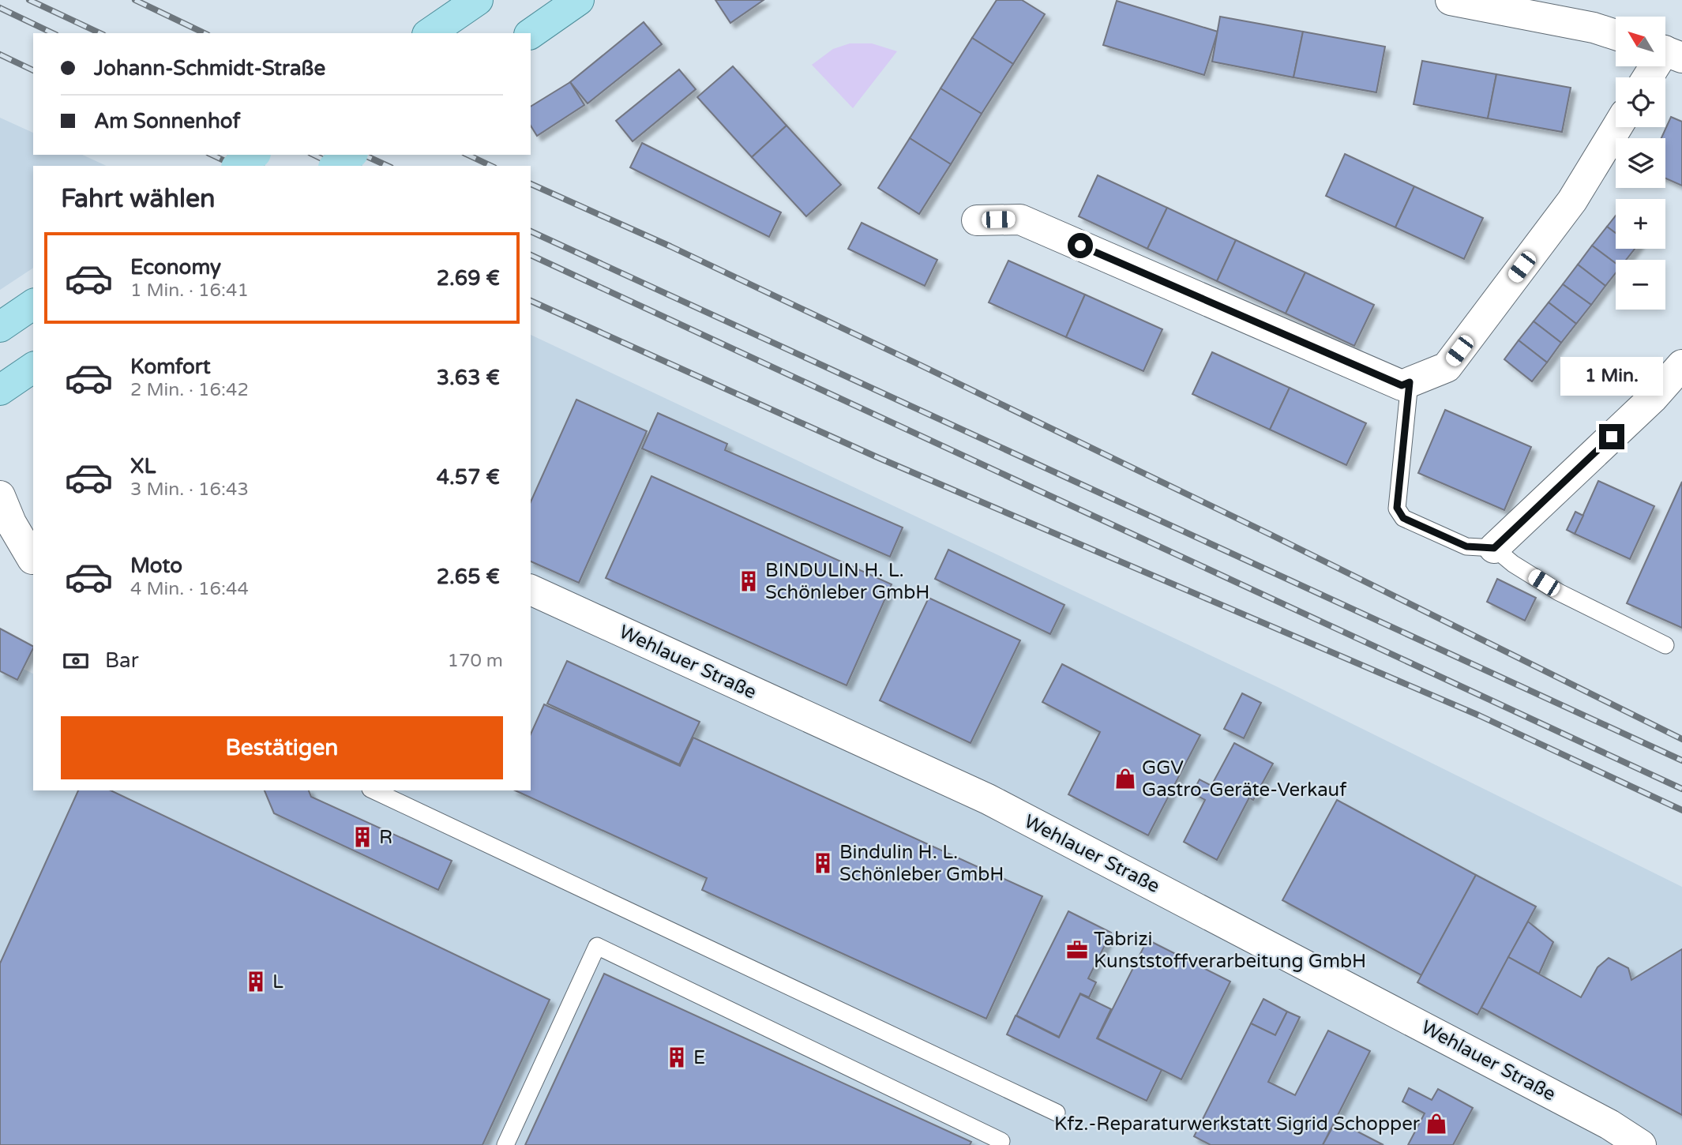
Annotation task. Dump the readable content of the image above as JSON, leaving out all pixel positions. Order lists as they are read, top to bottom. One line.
{"streets":{"street":["Wehlauer Straße"]},"places":{"building":["BINDULIN H. L. Schönleber GmbH","R","Bindulin H. L. Schönleber GmbH","L","E"],"shop":["GGV Gastro-Geräte-Verkauf","Kfz.-Reparaturwerkstatt Sigrid Schopper"],"office":["Tabrizi Kunststoffverarbeitung GmbH"]},"north":"top left","page":{"map_buttons":["+","−"],"banner":["Johann-Schmidt-Straße","Am Sonnenhof"],"heading":"Fahrt wählen","list":[{"name":"Economy","note":"1 Min. · 16:41","value":"2.69 €"},{"name":"Komfort","note":"2 Min. · 16:42","value":"3.63 €"},{"name":"XL","note":"3 Min. · 16:43","value":"4.57 €"},{"name":"Moto","note":"4 Min. · 16:44","value":"2.65 €"}],"bubble":"1 Min.","pay":["Bar","170 m"],"buttons":"Bestätigen"}}
